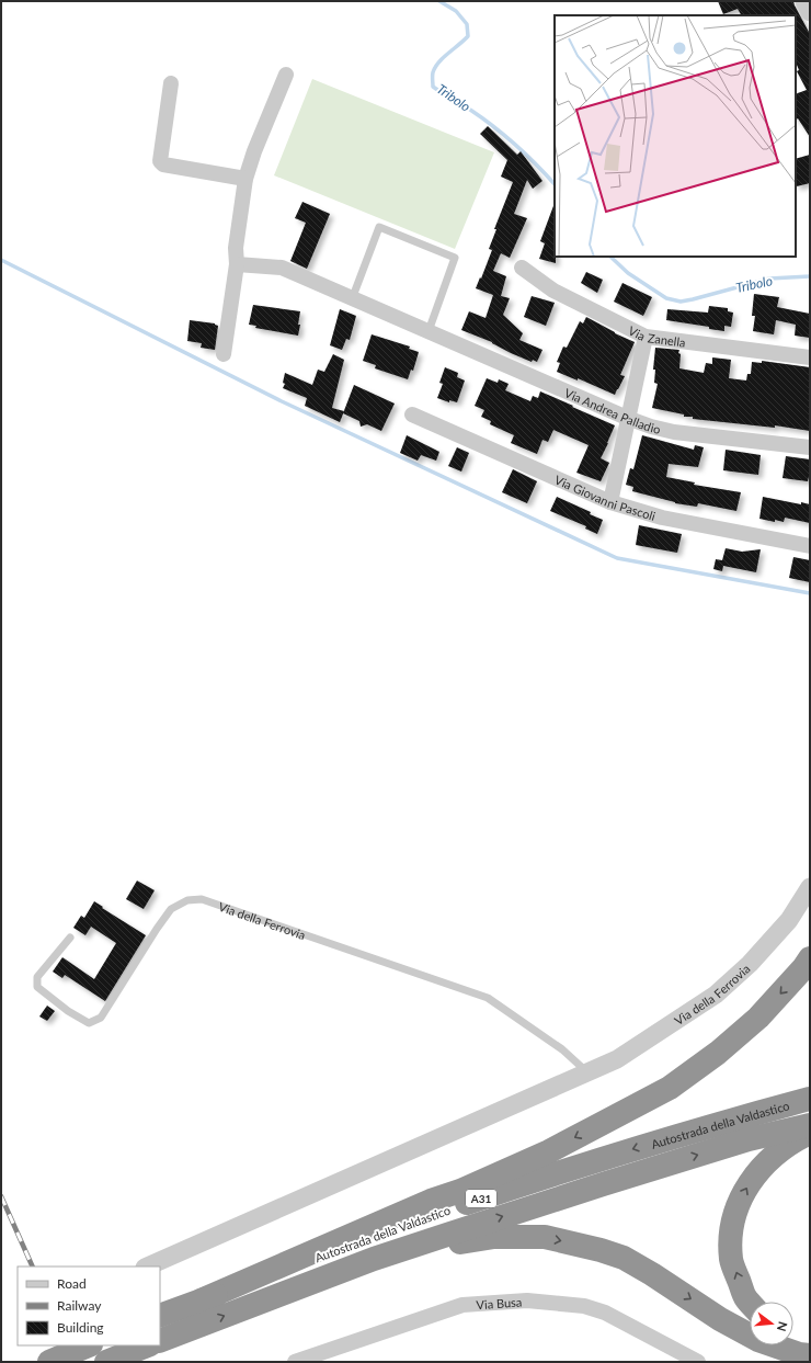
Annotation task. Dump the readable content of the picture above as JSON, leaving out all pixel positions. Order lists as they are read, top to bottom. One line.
{"streets":{"highway":["Autostrada della Valdastico","A31"],"street":["Via Zanella","Via Andrea Palladio","Via Giovanni Pascoli","Via della Ferrovia","Via Busa"]},"crossings":[["Autostrada della Valdastico","A31"]],"water":["Tribolo"],"legend":["Road","Railway","Building"],"north":"right"}
